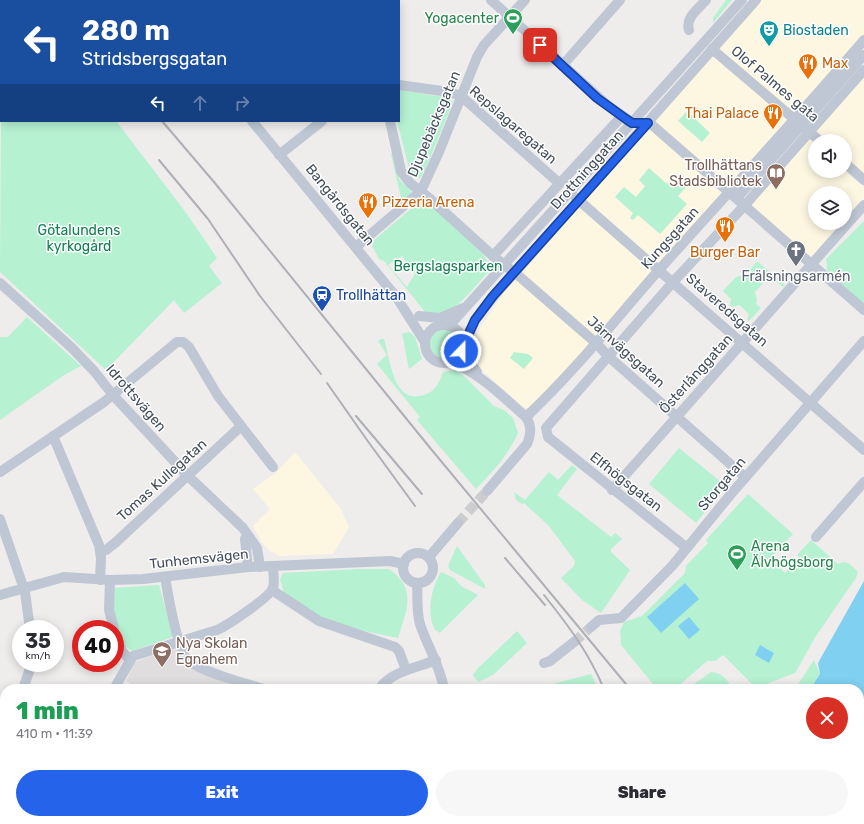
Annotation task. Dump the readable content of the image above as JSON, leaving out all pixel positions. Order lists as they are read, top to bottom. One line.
{"streets":{"street":["Olof Palmes gata","Djupebäcksgatan","Repslagaregatan","Drottninggatan","Bangårdsgatan","Kungsgatan","Staveredsgatan","Järnvägsgatan","Österlånggatan","Idrottsvägen","Tomas Kullegatan","Elfhögsgatan","Storgatan","Tunhemsvägen"]},"crossings":[["Olof Palmes gata","Drottninggatan"],["Olof Palmes gata","Kungsgatan"],["Djupebäcksgatan","Repslagaregatan"],["Djupebäcksgatan","Bangårdsgatan"],["Djupebäcksgatan","Järnvägsgatan"],["Repslagaregatan","Drottninggatan"],["Drottninggatan","Staveredsgatan"],["Drottninggatan","Järnvägsgatan"],["Kungsgatan","Staveredsgatan"],["Kungsgatan","Järnvägsgatan"],["Kungsgatan","Elfhögsgatan"],["Staveredsgatan","Österlånggatan"],["Staveredsgatan","Storgatan"],["Järnvägsgatan","Österlånggatan"],["Järnvägsgatan","Storgatan"],["Österlånggatan","Elfhögsgatan"],["Idrottsvägen","Tomas Kullegatan"],["Idrottsvägen","Tunhemsvägen"],["Elfhögsgatan","Storgatan"]],"parks":["Götalundens kyrkogård","Bergslagsparken"],"places":{"sports":["Yogacenter","Arena Älvhögsborg"],"theatre":["Biostaden"],"restaurant":["Max","Thai Palace","Pizzeria Arena","Burger Bar"],"library":["Trollhättans Stadsbibliotek"],"church":["Frälsningsarmén"],"station":["Trollhättan"],"school or university":["Nya Skolan Egnahem"]},"page":{"turn":["280 m","Stridsbergsgatan"],"speed":"35 km/h","limit":"40","heading":["1 min","410 m · 11:39"],"buttons":["Exit","Share"]}}
